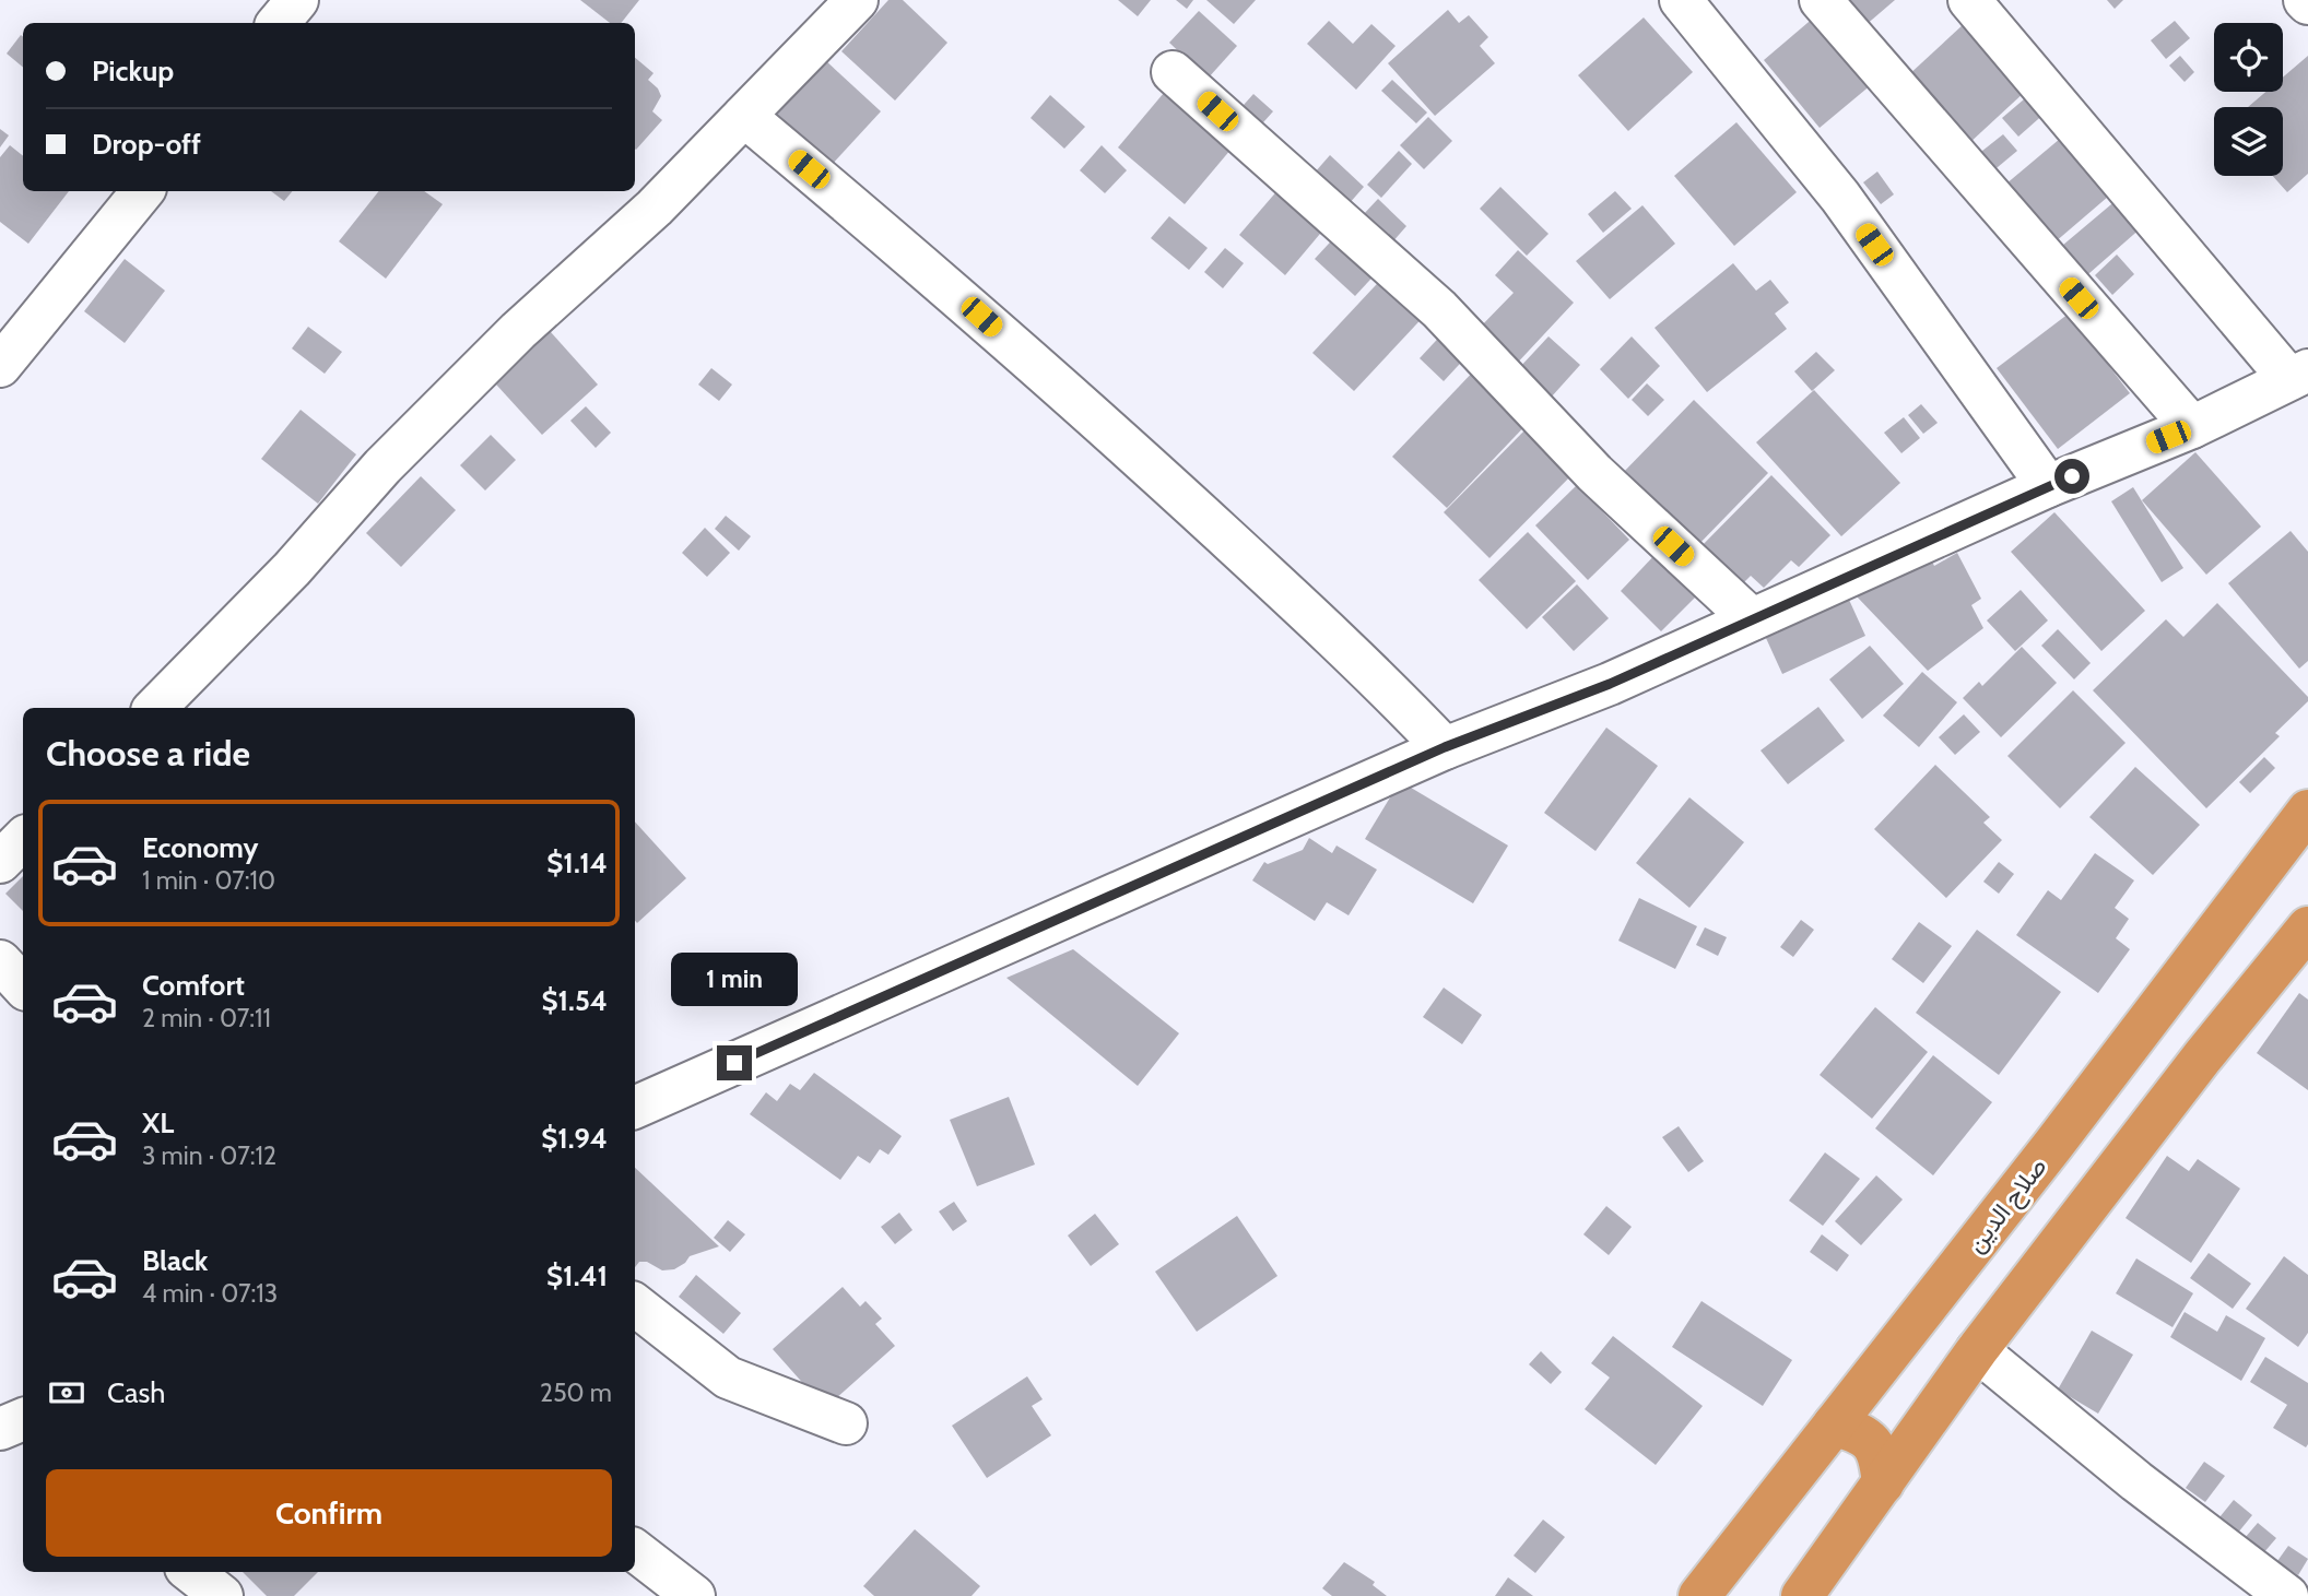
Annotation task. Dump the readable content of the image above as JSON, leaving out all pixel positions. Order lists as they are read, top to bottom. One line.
{"streets":{"highway":["صلاح الدين"]},"page":{"banner":["Pickup","Drop-off"],"heading":"Choose a ride","list":[{"name":"Economy","note":"1 min · 07:10","value":"$1.14"},{"name":"Comfort","note":"2 min · 07:11","value":"$1.54"},{"name":"XL","note":"3 min · 07:12","value":"$1.94"},{"name":"Black","note":"4 min · 07:13","value":"$1.41"}],"bubble":"1 min","pay":["Cash","250 m"],"buttons":"Confirm"}}
